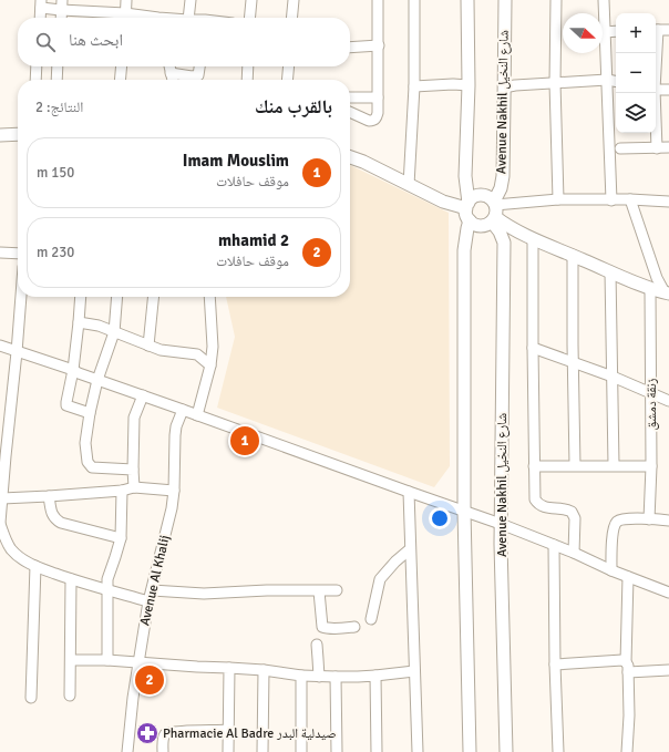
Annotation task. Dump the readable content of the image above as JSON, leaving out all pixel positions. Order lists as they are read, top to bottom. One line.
{"streets":{"street":["Avenue Nakhil شارع النخيل","زنقة دمشق","Avenue Al Khalij"]},"places":{"pharmacy":["Pharmacie Al Badre صيدلية البدر"]},"north":"right","page":{"map_buttons":["+","−"],"search":"ابحث هنا","heading":["بالقرب منك","النتائج: 2"],"list":[{"mark":"1","name":"Imam Mouslim","note":"موقف حافلات","value":"150 m"},{"mark":"2","name":"mhamid 2","note":"موقف حافلات","value":"230 m"}],"pins":["1","2"]}}
